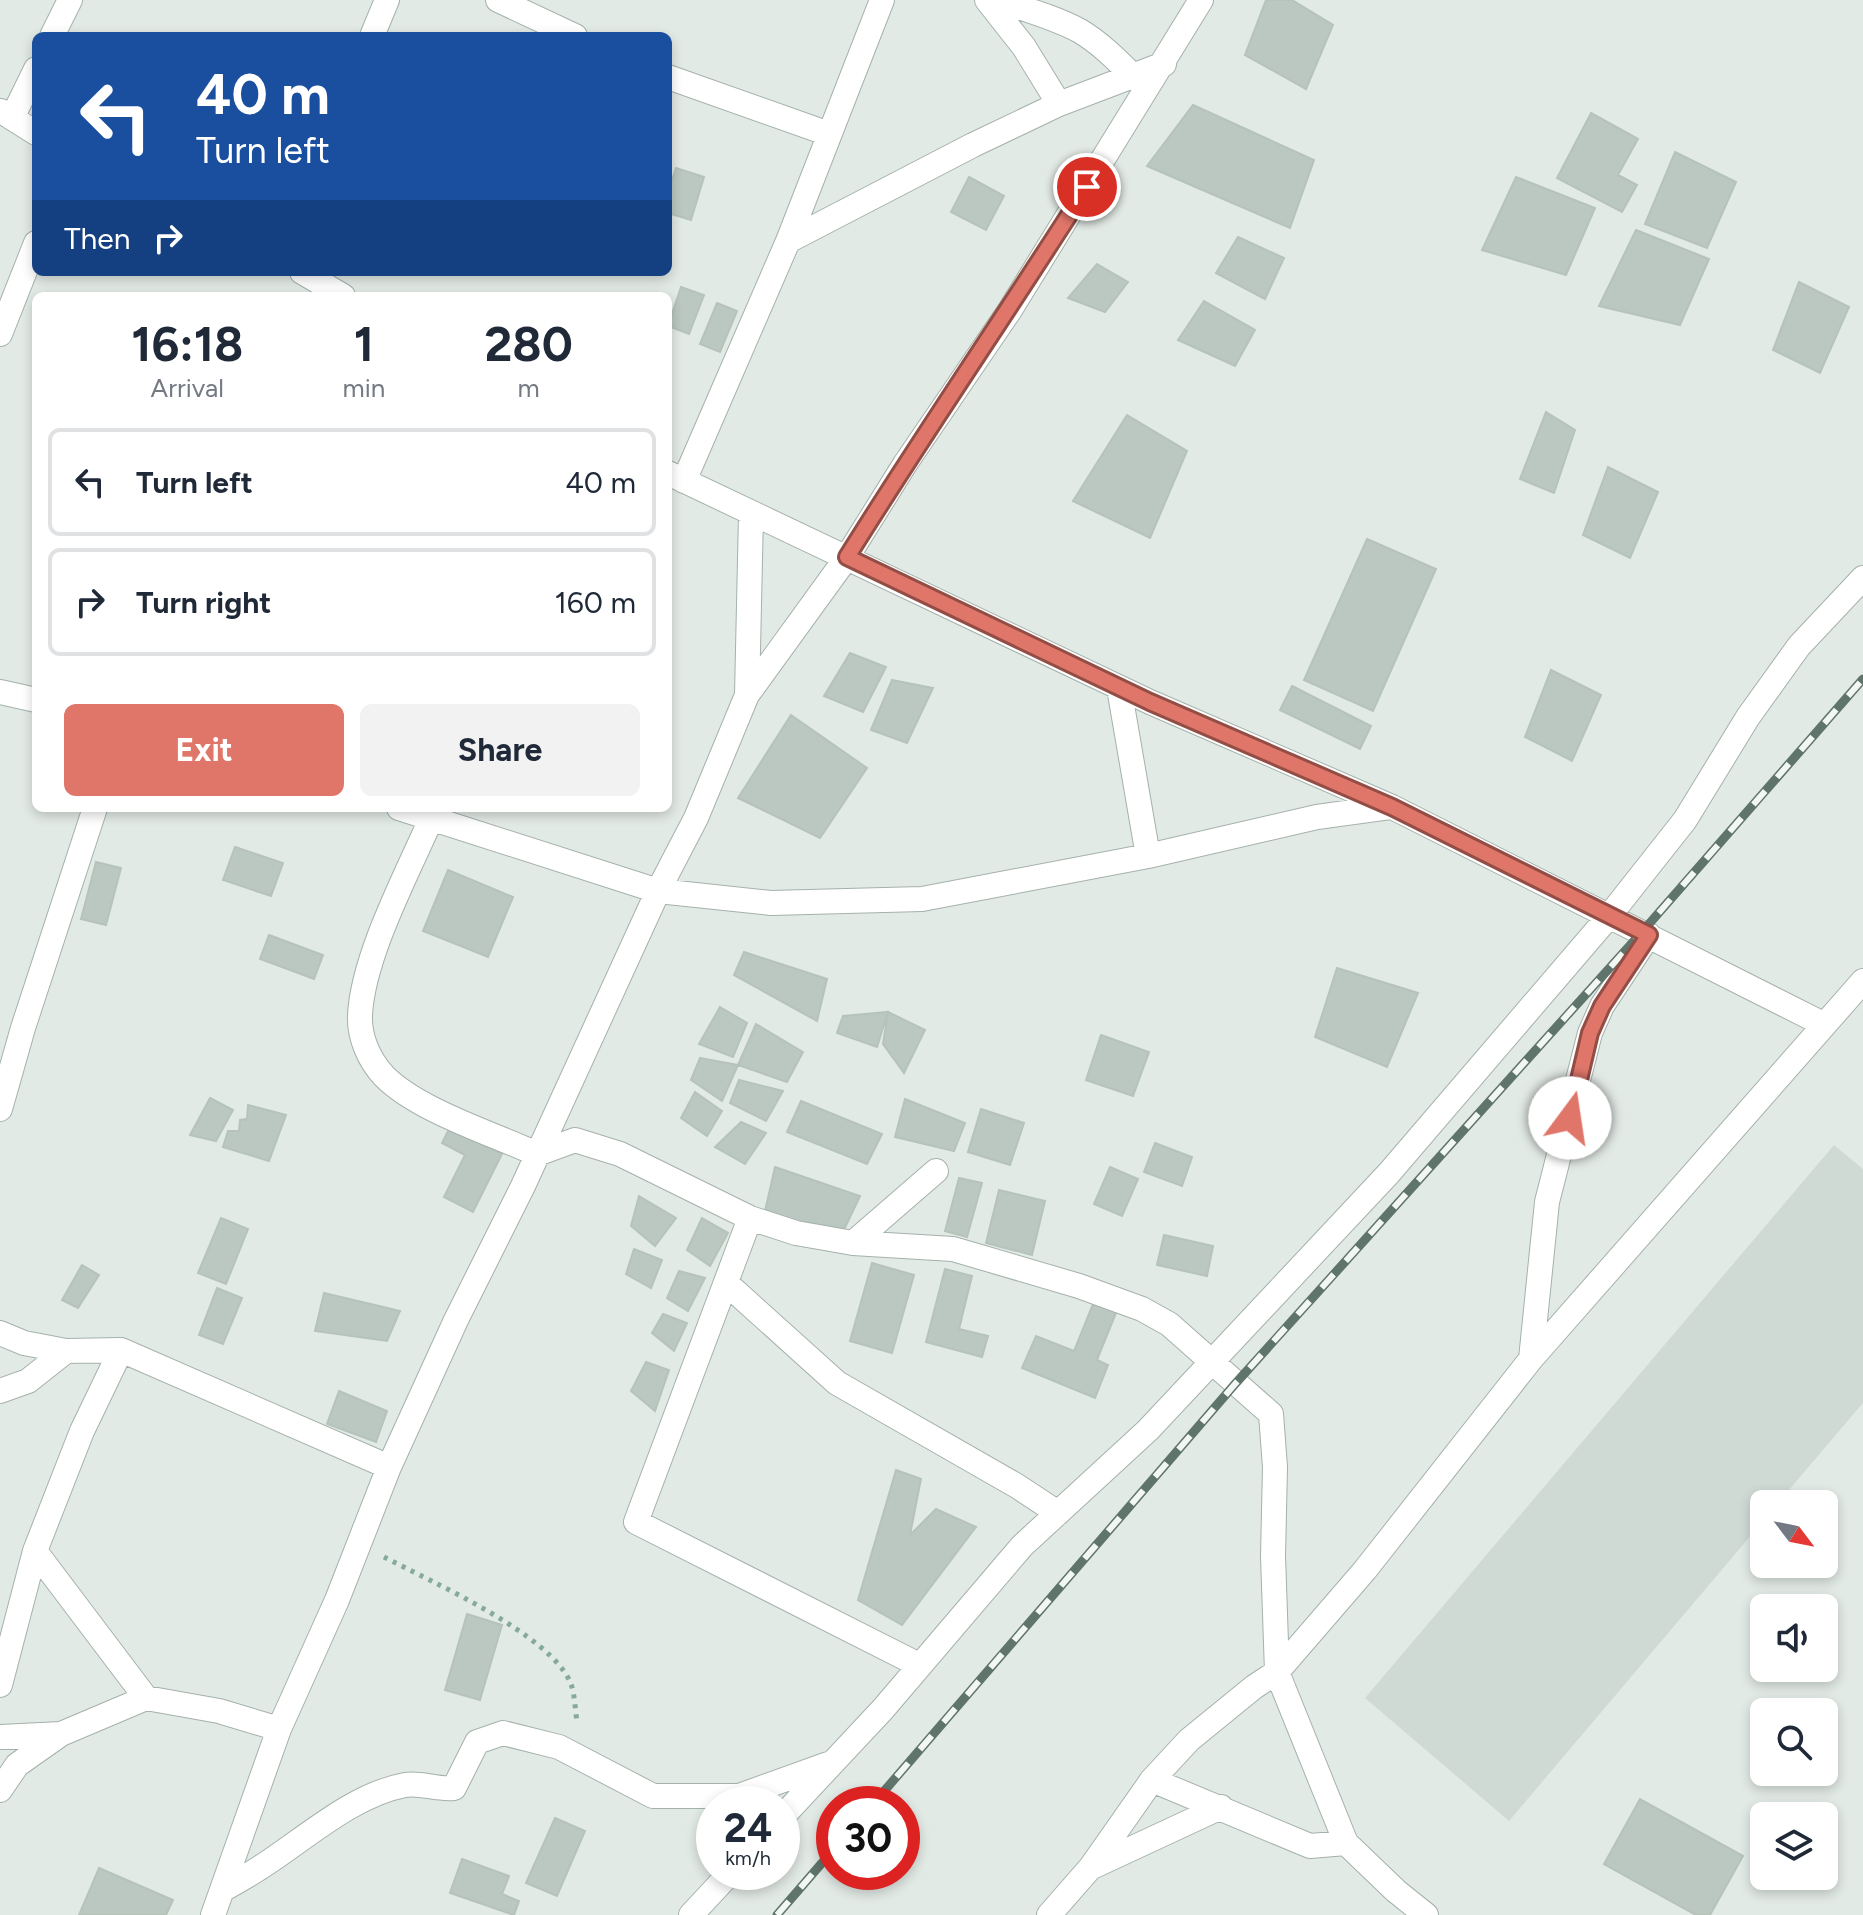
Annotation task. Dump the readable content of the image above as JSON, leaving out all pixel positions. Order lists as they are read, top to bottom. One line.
{"north":"bottom right","page":{"turn":["40 m","Turn left"],"then":"Then","eta":["16:18","Arrival","1","min","280","m"],"list":[{"name":"Turn left","value":"40 m"},{"name":"Turn right","value":"160 m"}],"buttons":["Exit","Share"],"speed":"24 km/h","limit":"30"}}
